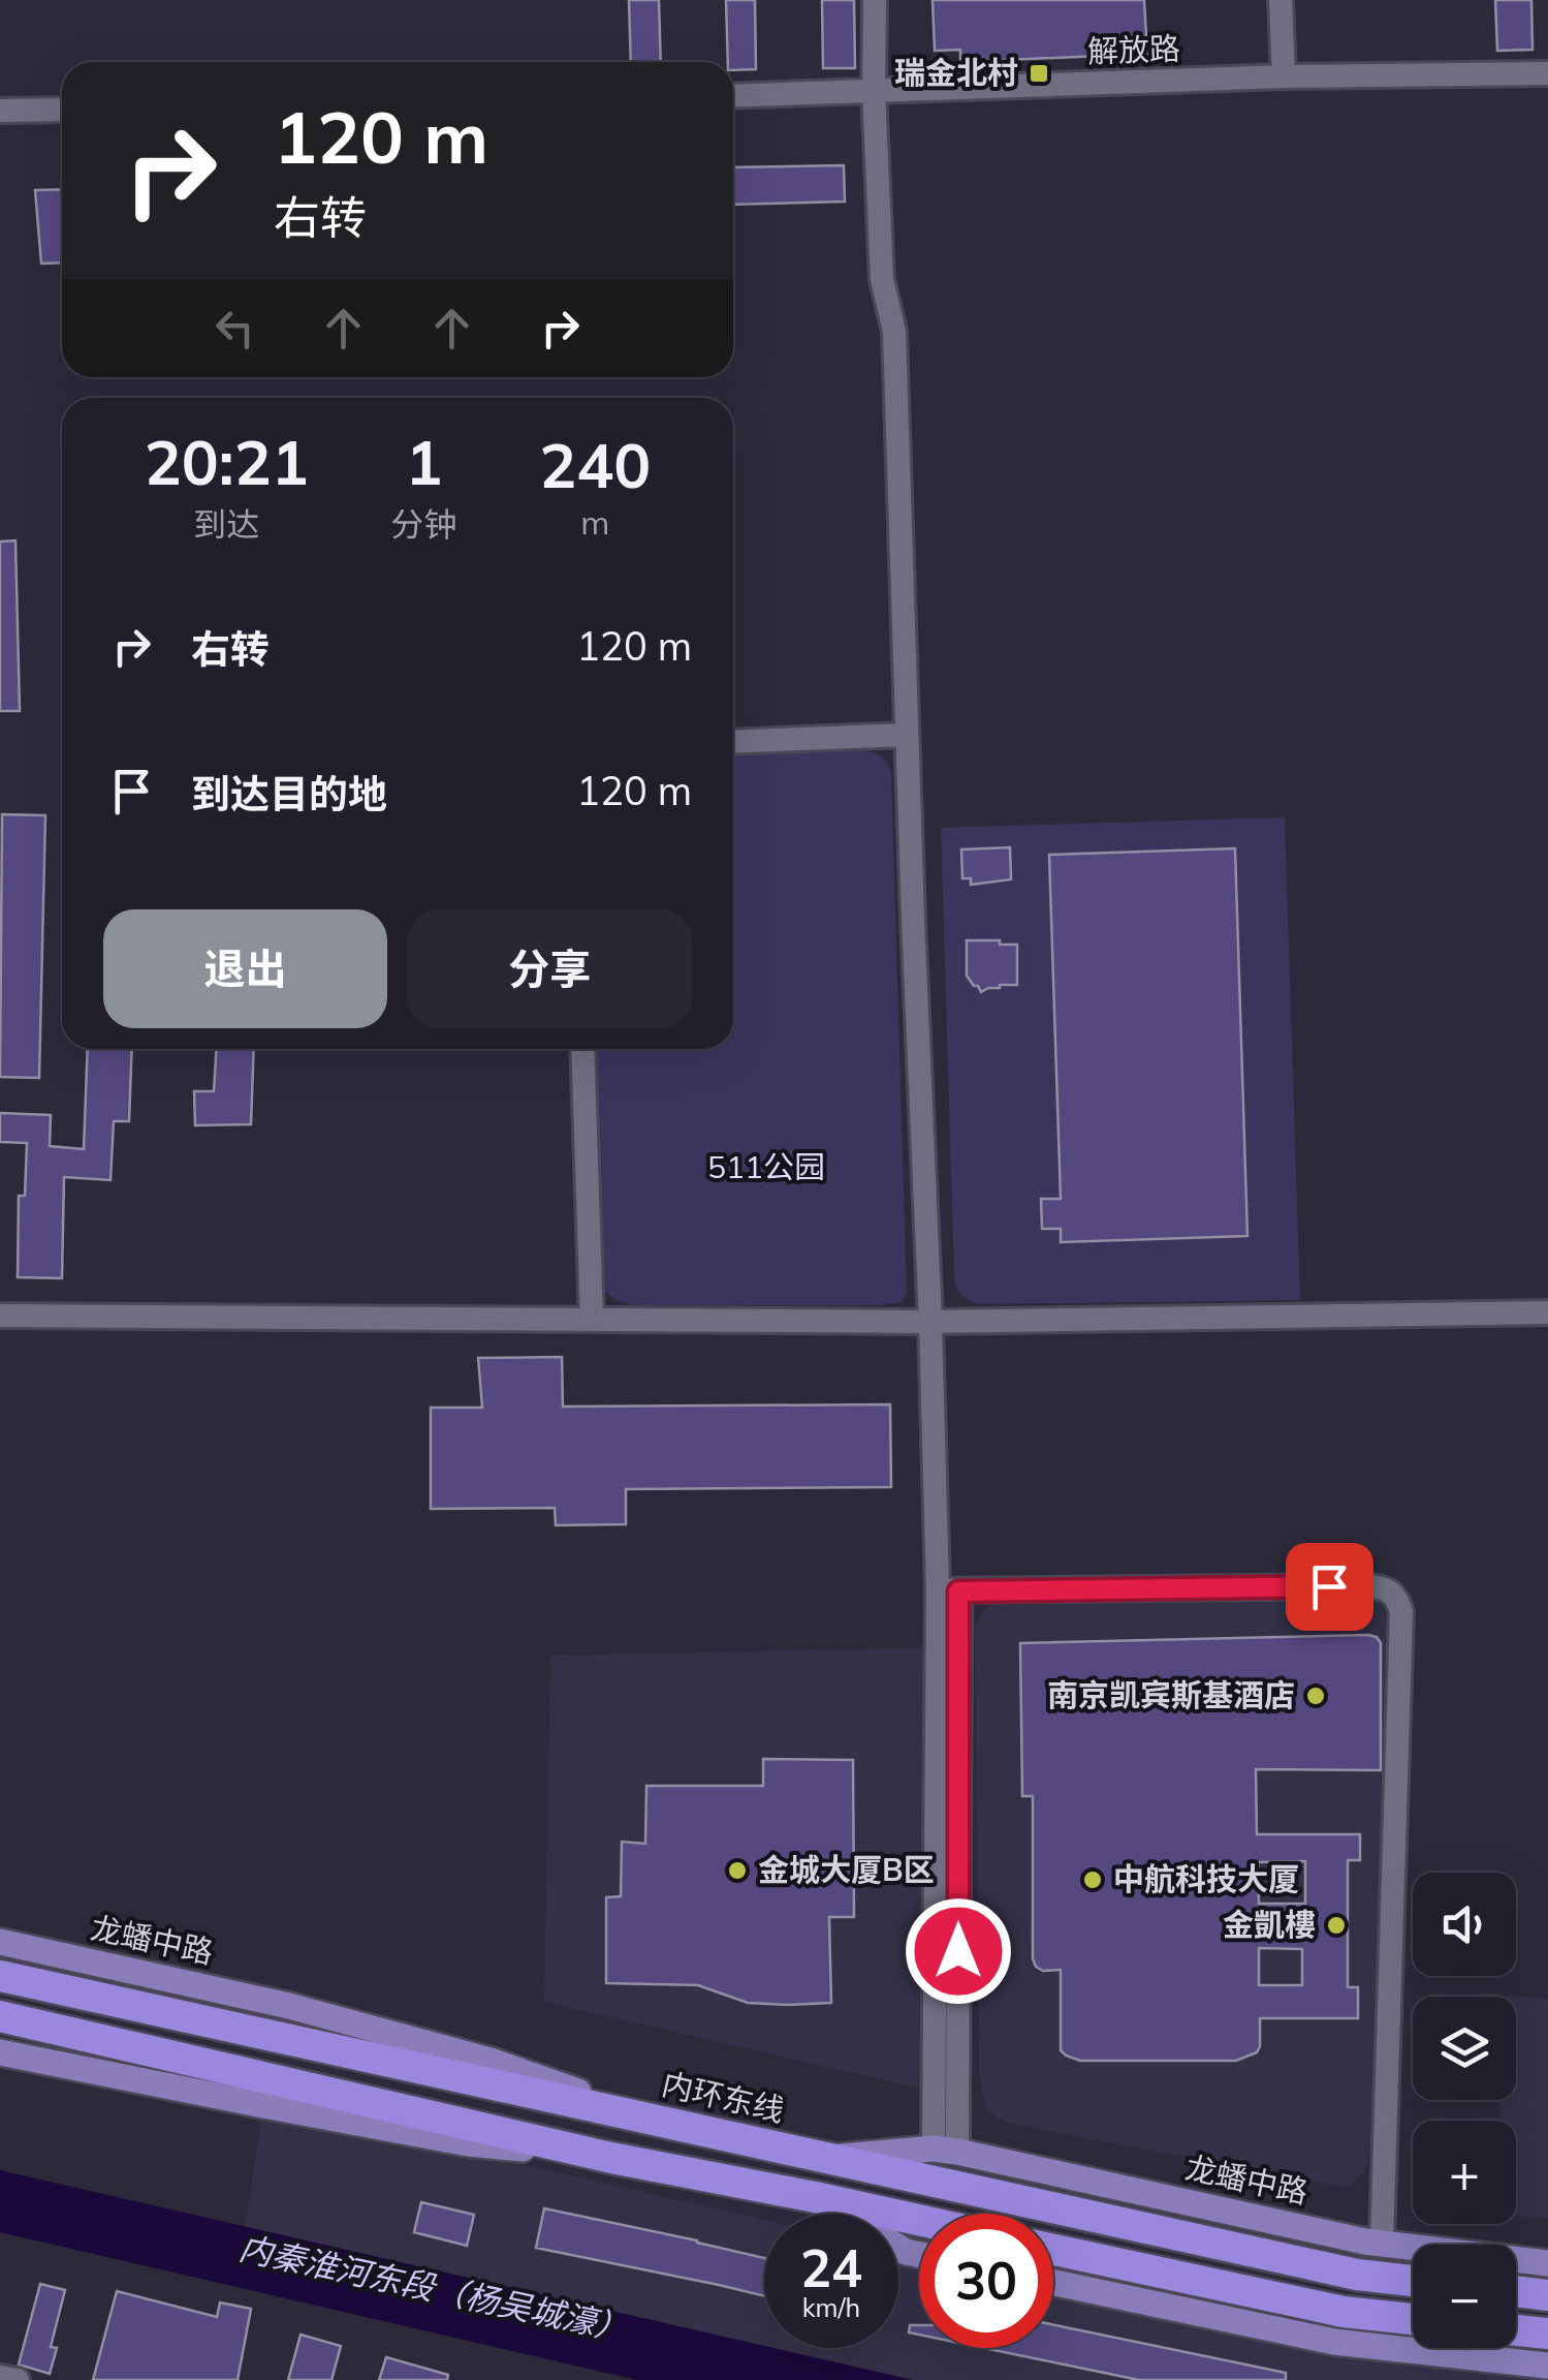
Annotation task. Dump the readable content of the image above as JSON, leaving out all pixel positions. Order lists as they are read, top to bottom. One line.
{"streets":{"highway":["内环东线"],"main road":["龙蟠中路"],"street":["解放路"]},"crossings":[["龙蟠中路","内环东线"]],"water":["内秦淮河东段（杨吴城濠）"],"parks":["511公园"],"places":{"transit":["瑞金北村"],"other":["南京凯宾斯基酒店","金城大厦B区","中航科技大厦","金凱樓"]},"page":{"turn":["120 m","右转"],"eta":["20:21","到达","1","分钟","240","m"],"list":[{"name":"右转","value":"120 m"},{"name":"到达目的地","value":"120 m"}],"buttons":["退出","分享"],"map_buttons":["+","−"],"speed":"24 km/h","limit":"30"}}
